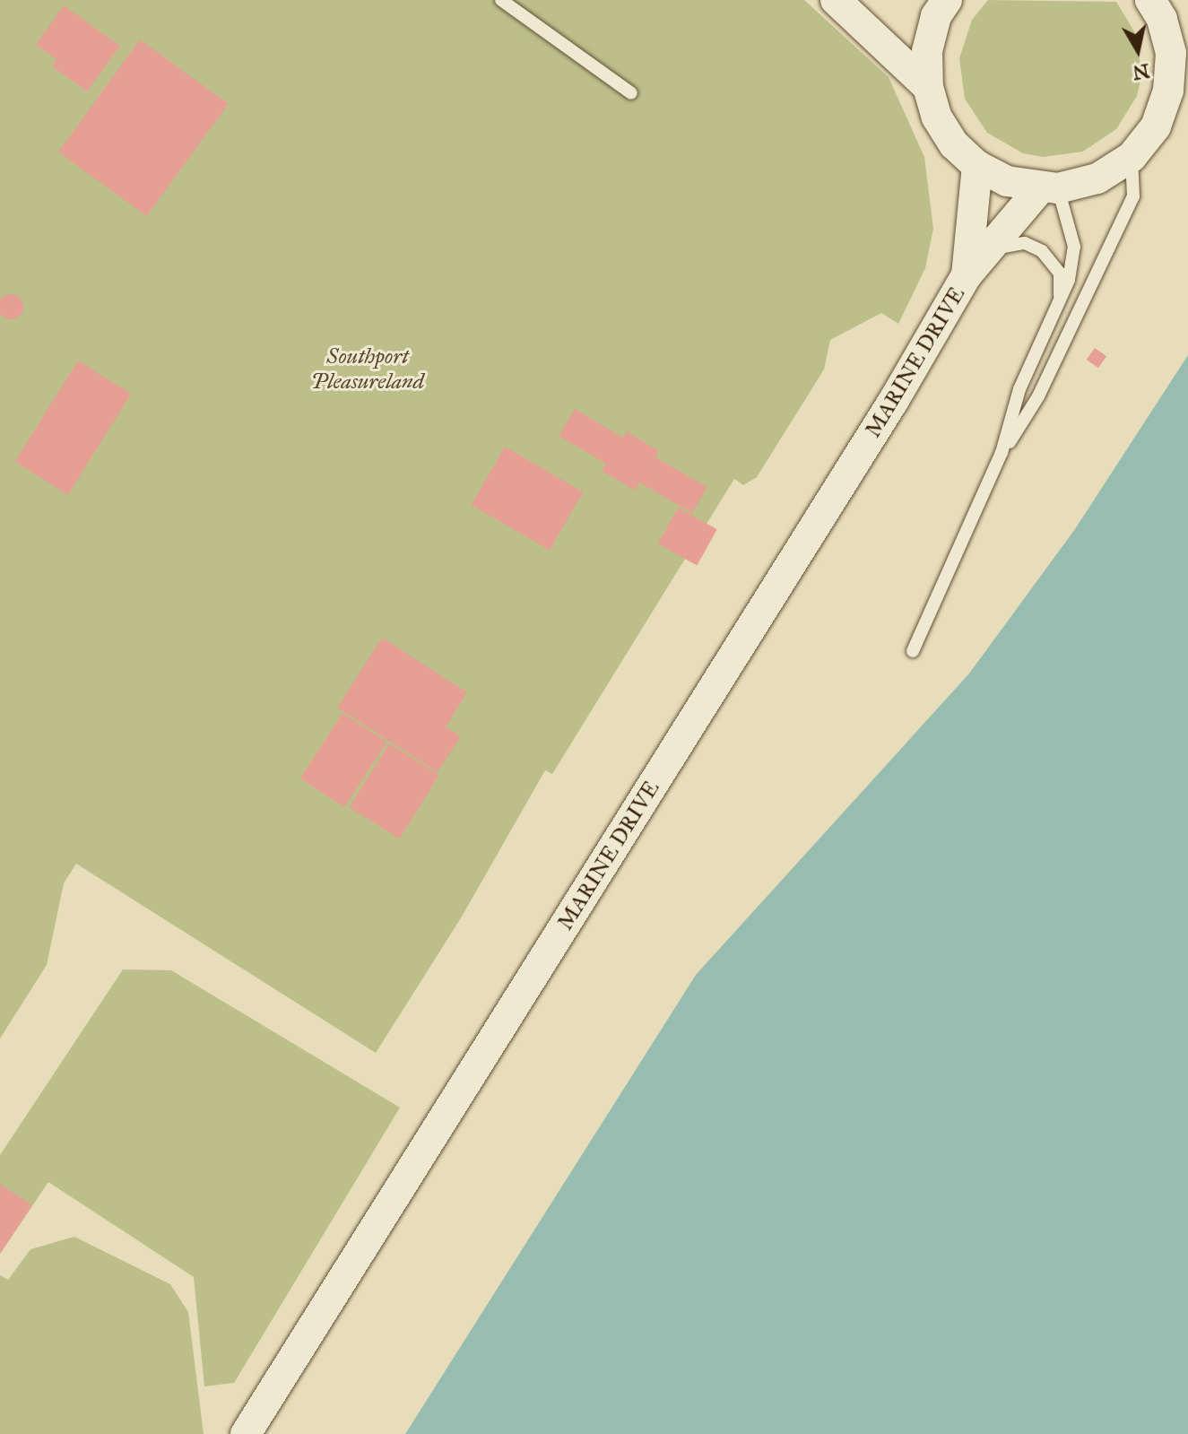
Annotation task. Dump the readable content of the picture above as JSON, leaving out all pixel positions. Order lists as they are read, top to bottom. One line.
{"streets":{"street":["MARINE DRIVE"]},"parks":["Southport Pleasureland"],"north":"bottom"}
